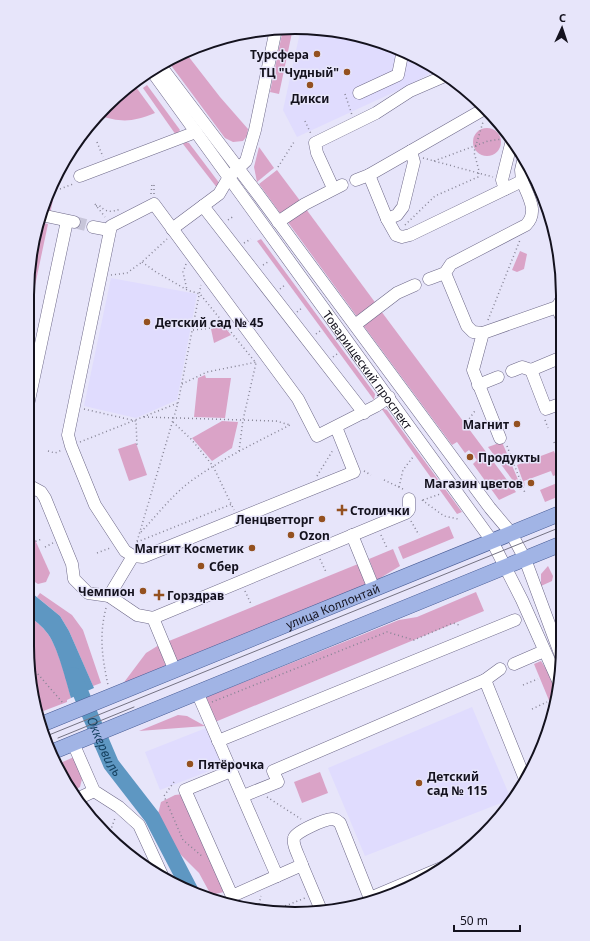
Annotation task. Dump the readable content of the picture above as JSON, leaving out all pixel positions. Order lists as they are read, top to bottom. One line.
{"streets":{"main road":["улица Коллонтай"],"street":["Товарищеский проспект"]},"crossings":[["Товарищеский проспект","улица Коллонтай"]],"water":["Оккервиль"],"places":{"other":["Турсфера","ТЦ \"Чудный\"","Дикси","Детский сад № 45","Магнит","Продукты","Магазин цветов","Ленцветторг","Ozon","Магнит Косметик","Сбер","Чемпион","Пятёрочка","Детский сад № 115"],"health":["Столички","Горздрав"]},"scale_bar":"50 m","north":"top"}
